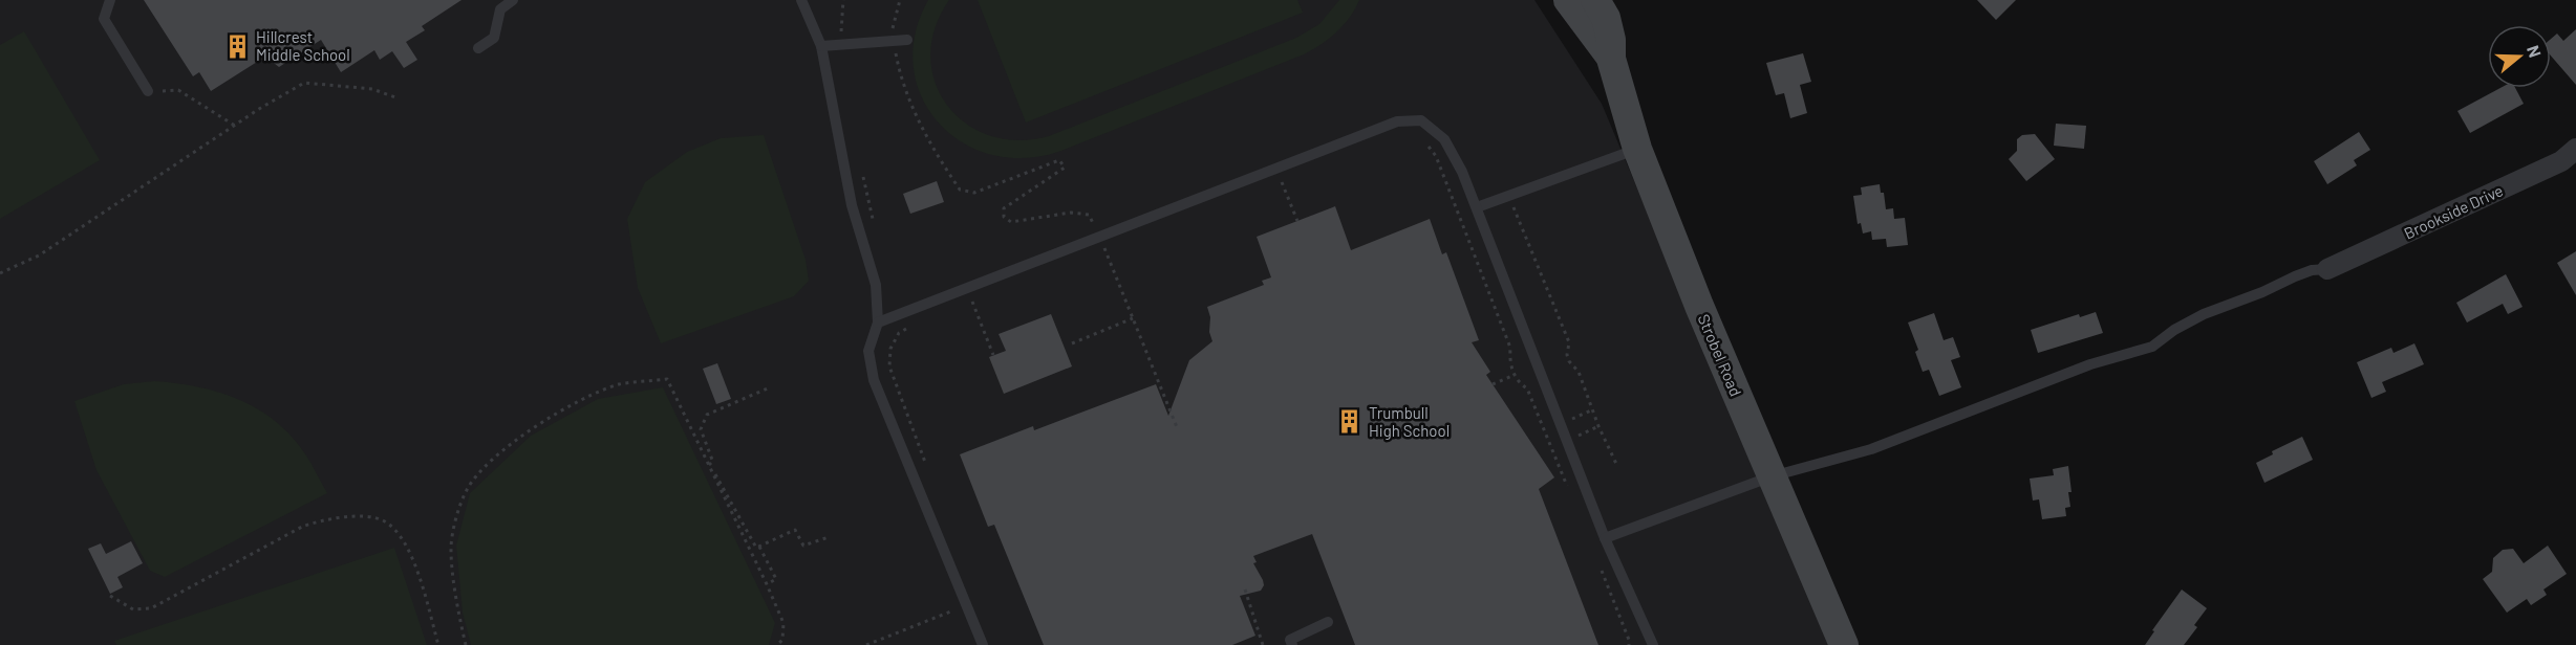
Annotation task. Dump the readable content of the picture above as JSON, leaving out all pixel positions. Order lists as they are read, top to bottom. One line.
{"streets":{"street":["Brookside Drive","Strobel Road"]},"places":{"building":["Hillcrest Middle School","Trumbull High School"]},"north":"right"}
